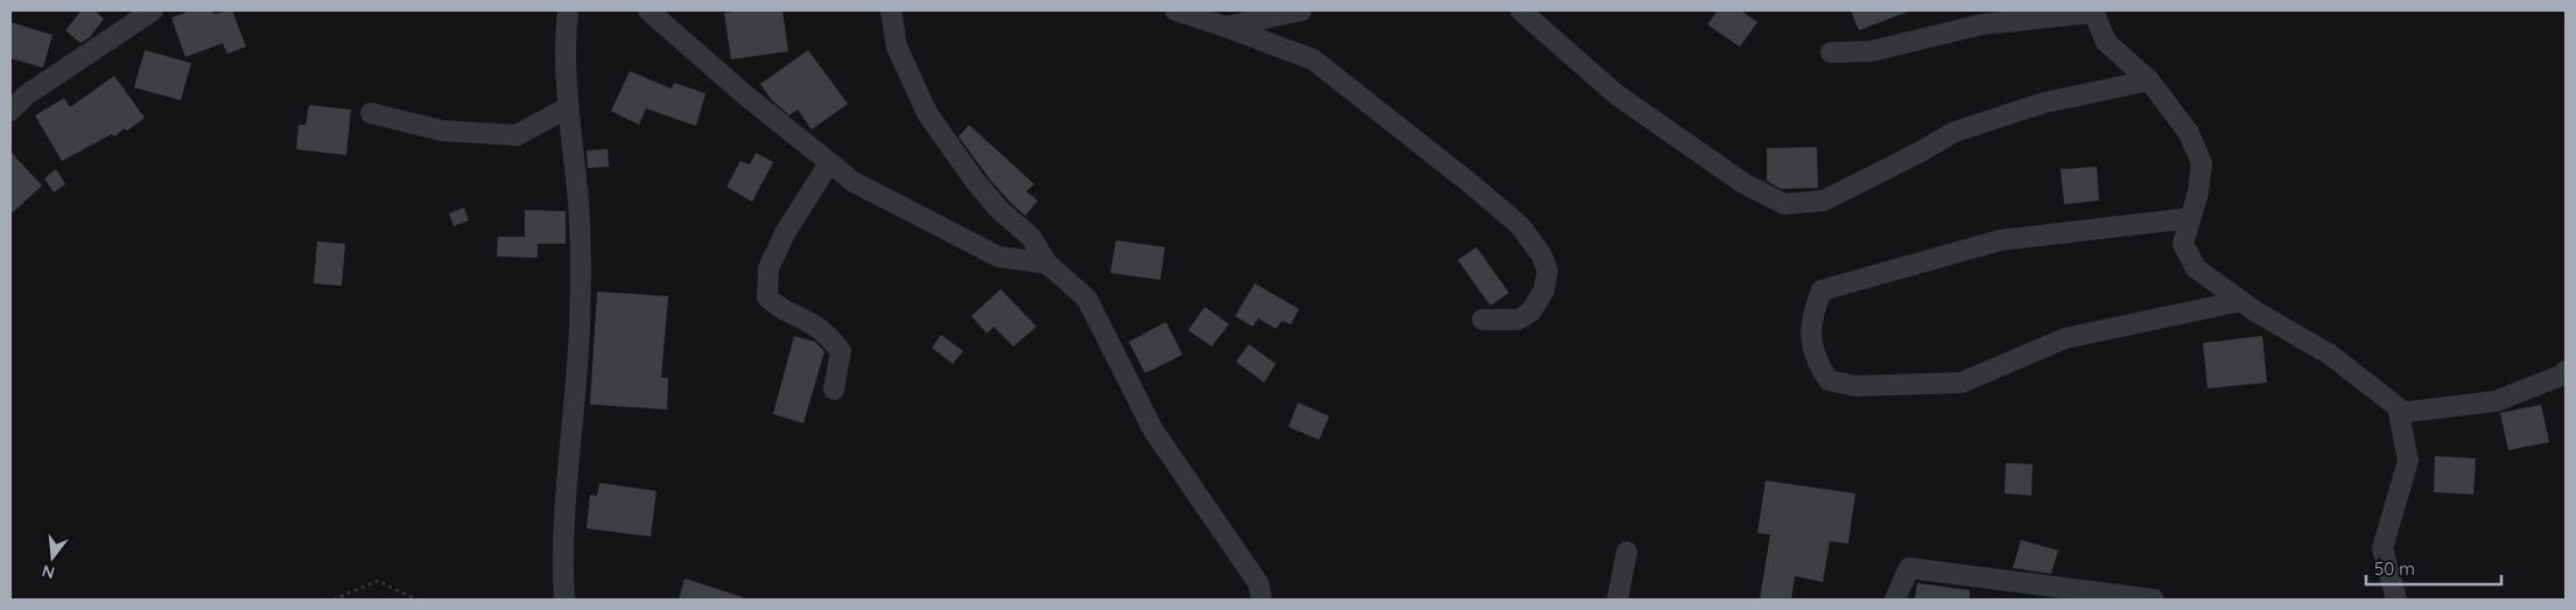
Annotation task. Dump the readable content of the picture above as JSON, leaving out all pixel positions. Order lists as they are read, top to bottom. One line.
{"scale_bar":"50 m","north":"bottom"}
